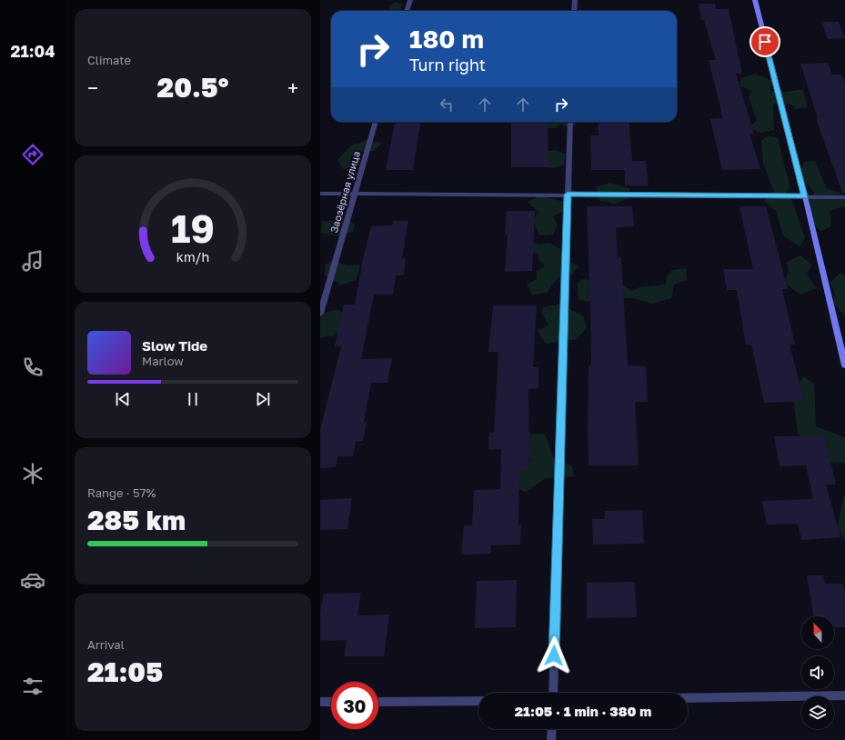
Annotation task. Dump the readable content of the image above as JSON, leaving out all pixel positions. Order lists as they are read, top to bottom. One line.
{"streets":{"street":["Заозёрная улица"]},"north":"top","page":{"tabs":"21:04","tile":["Climate",["Range · 57%","285 km"],["Arrival","21:05"]],"turn":["180 m","Turn right"],"heat":["−","20.5°","+"],"song":["Slow Tide","Marlow"],"limit":"30","trip":"21:05 · 1 min · 380 m","gauge":["19","km/h"]}}
